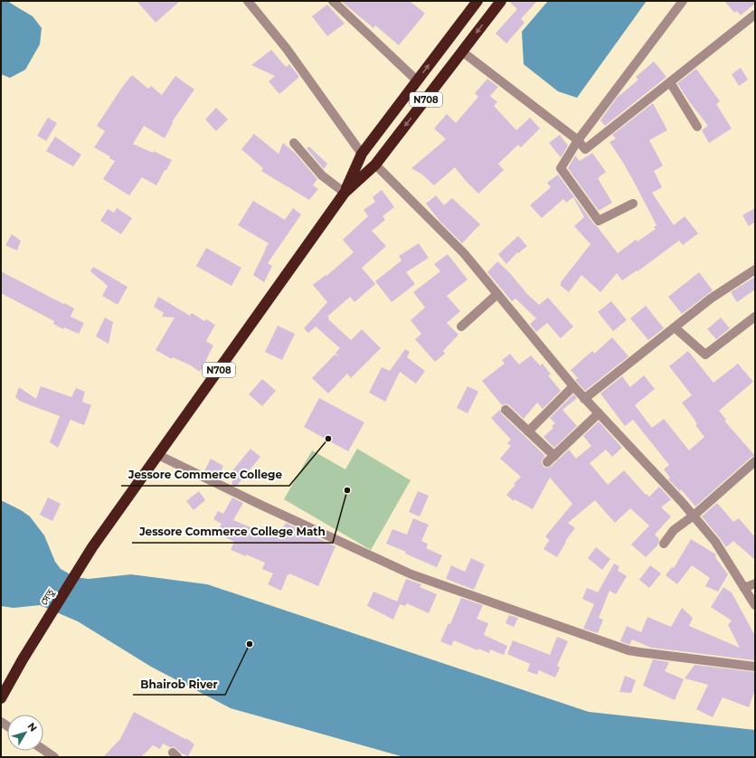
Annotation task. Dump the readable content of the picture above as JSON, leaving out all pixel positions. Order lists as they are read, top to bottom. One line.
{"streets":{"highway":["N708","সেতু"]},"crossings":[["N708","সেতু"]],"places":["Jessore Commerce College","Jessore Commerce College Math","Bhairob River"],"north":"top right"}
